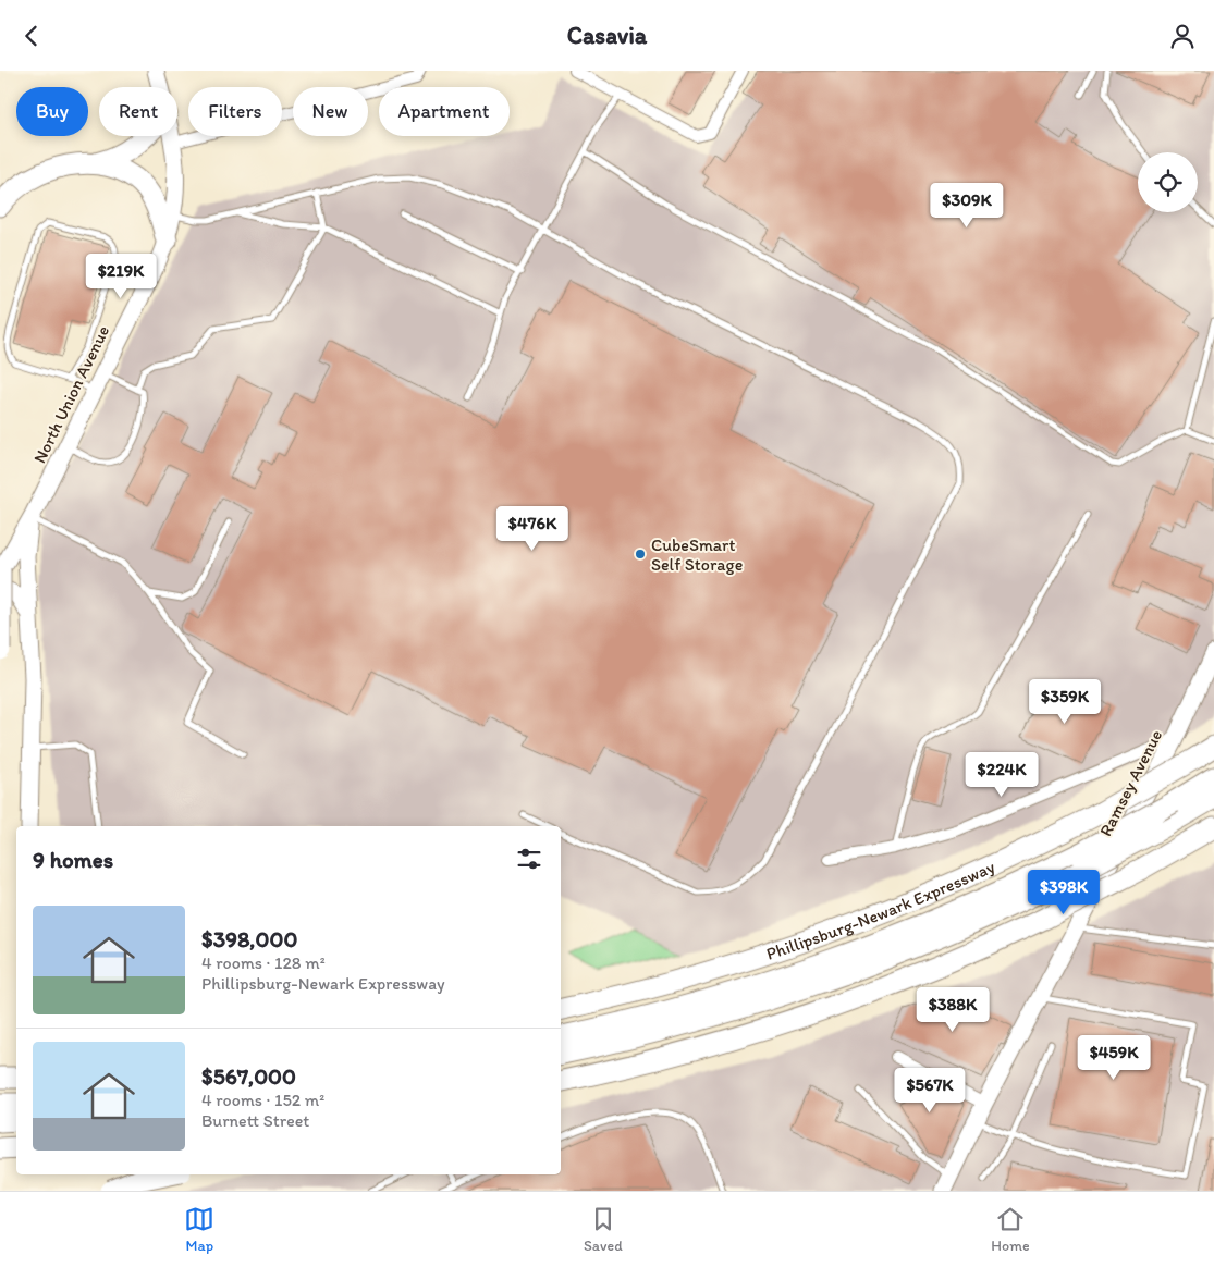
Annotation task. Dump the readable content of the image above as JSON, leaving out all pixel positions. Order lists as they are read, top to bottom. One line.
{"streets":{"highway":["Phillipsburg-Newark Expressway"],"street":["North Union Avenue","Ramsey Avenue"]},"places":["CubeSmart Self Storage"],"page":{"header":"Casavia","chip":["Buy","Rent","Filters","New","Apartment"],"price":["$309K","$219K","$476K","$359K","$224K","$398K","$388K","$459K","$567K"],"heading":"9 homes","list":[{"name":"$398,000","note":"4 rooms · 128 m² · Phillipsburg-Newark Expressway"},{"name":"$567,000","note":"4 rooms · 152 m² · Burnett Street"}],"tabs":["Map","Saved","Home"]}}
